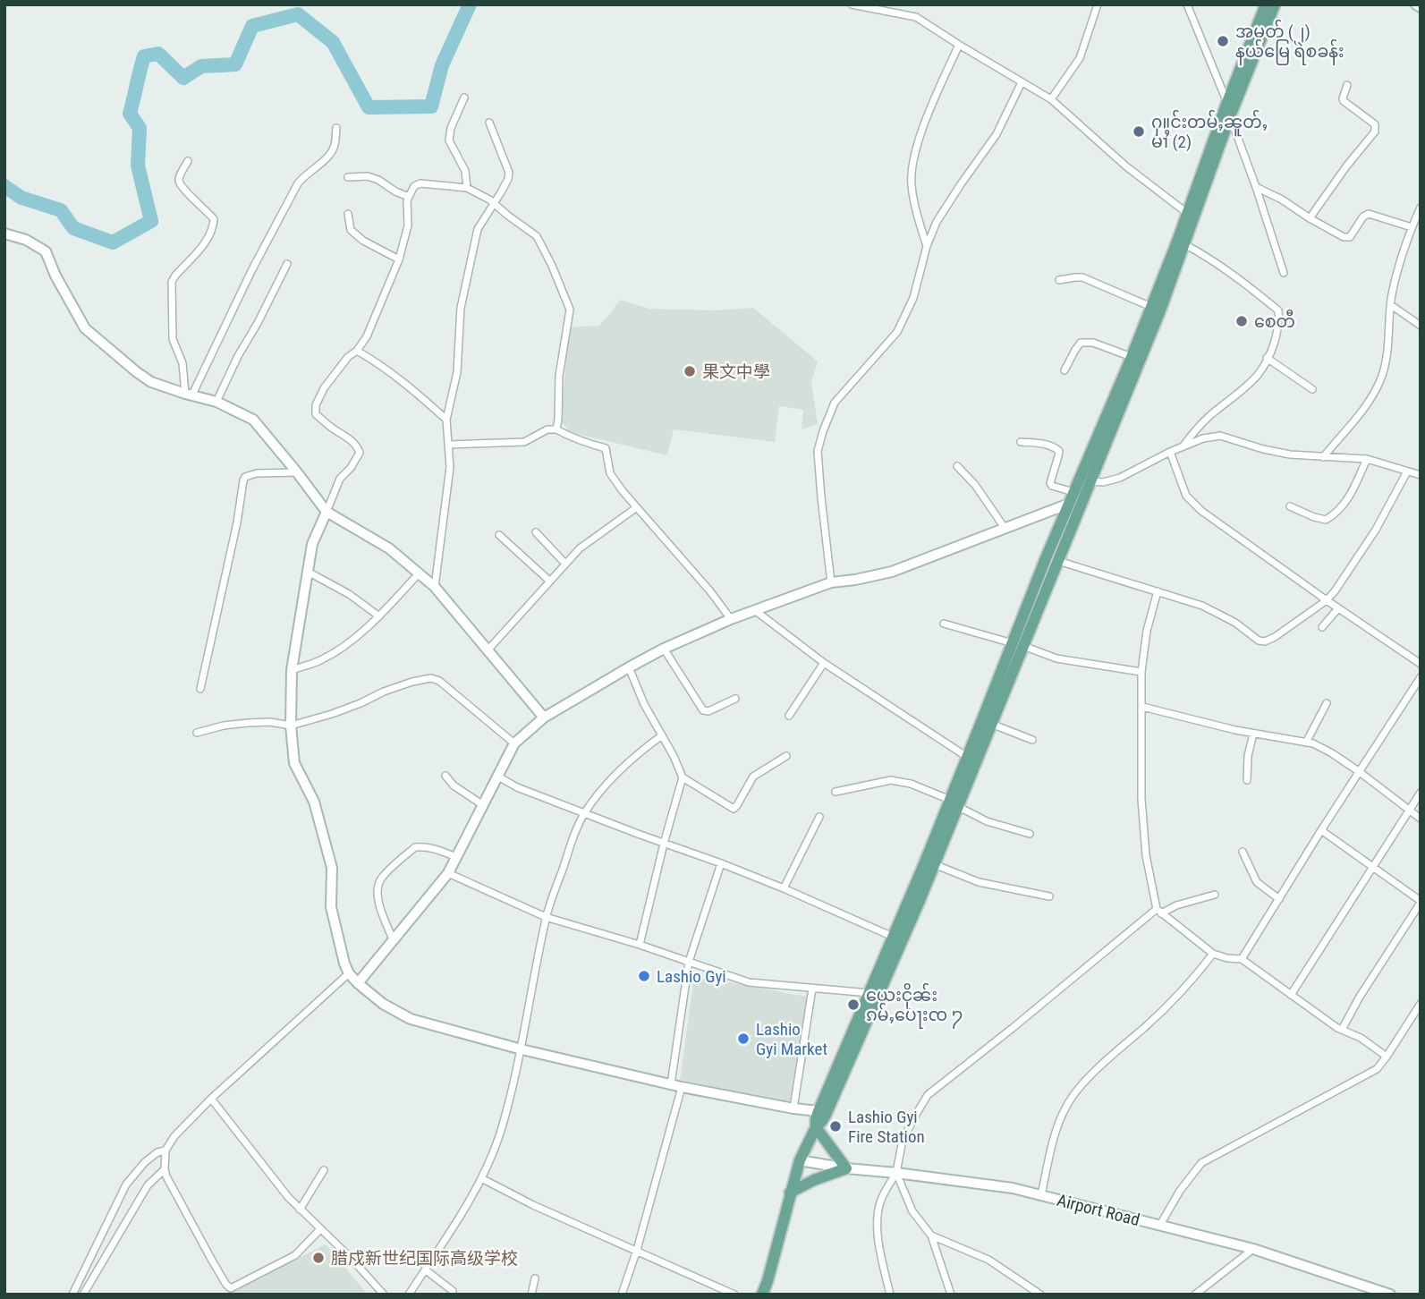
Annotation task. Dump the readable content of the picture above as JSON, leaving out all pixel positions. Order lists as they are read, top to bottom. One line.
{"streets":{"street":["Airport Road"]},"places":["အမှတ် (၂) နယ်မြေ ရဲစခန်း","ႁူင်းတမ်ႇၼူတ်ႇ မၢႆ (2)","စေတီ","果文中學","Lashio Gyi","ယေးငိုၼ်း ၵမ်ႇပေႃးၸ ႒","Lashio Gyi Market","Lashio Gyi Fire Station","腊戍新世纪国际高级学校"]}
